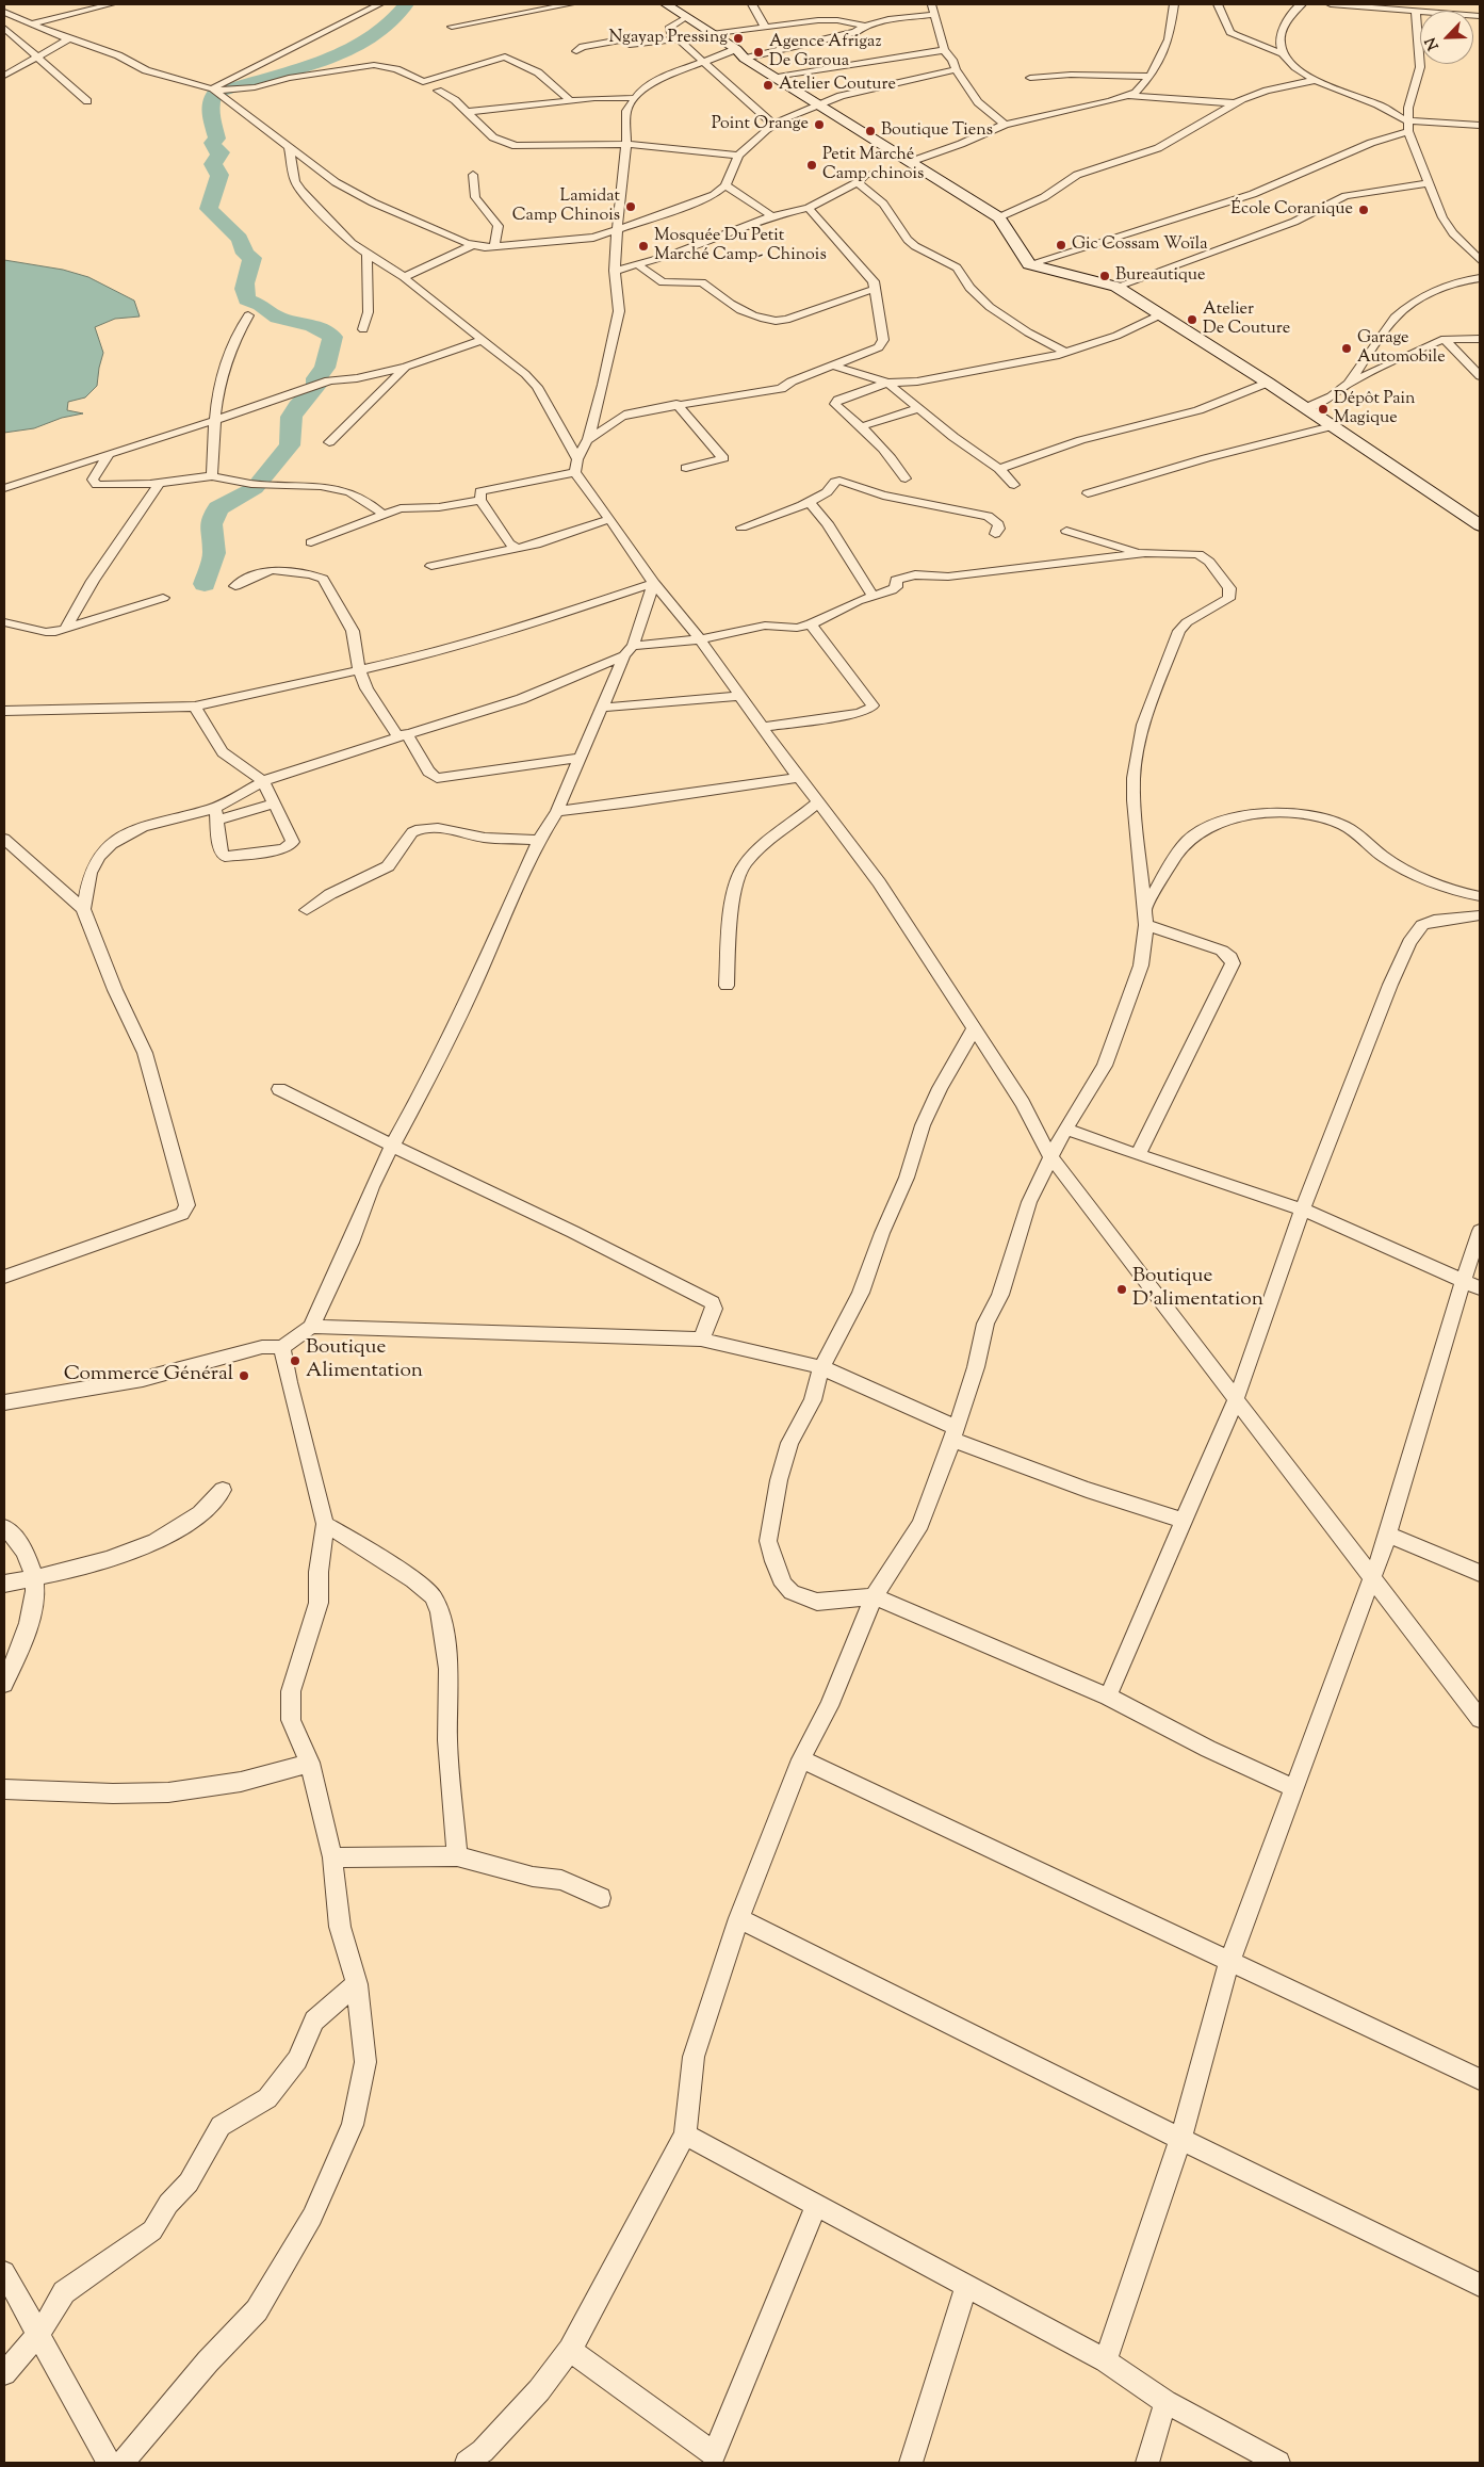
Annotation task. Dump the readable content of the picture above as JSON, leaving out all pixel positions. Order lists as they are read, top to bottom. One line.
{"places":["Ngayap Pressing","Agence Afrigaz De Garoua","Atelier Couture","Point Orange","Boutique Tiens","Petit Marché Camp chinois","Lamidat Camp Chinois","École Coranique","Gic Cossam Woïla","Mosquée Du Petit Marché Camp- Chinois","Bureautique","Atelier De Couture","Garage Automobile","Dépôt Pain Magique","Boutique D'alimentation","Boutique Alimentation","Commerce Général"],"north":"bottom left"}
